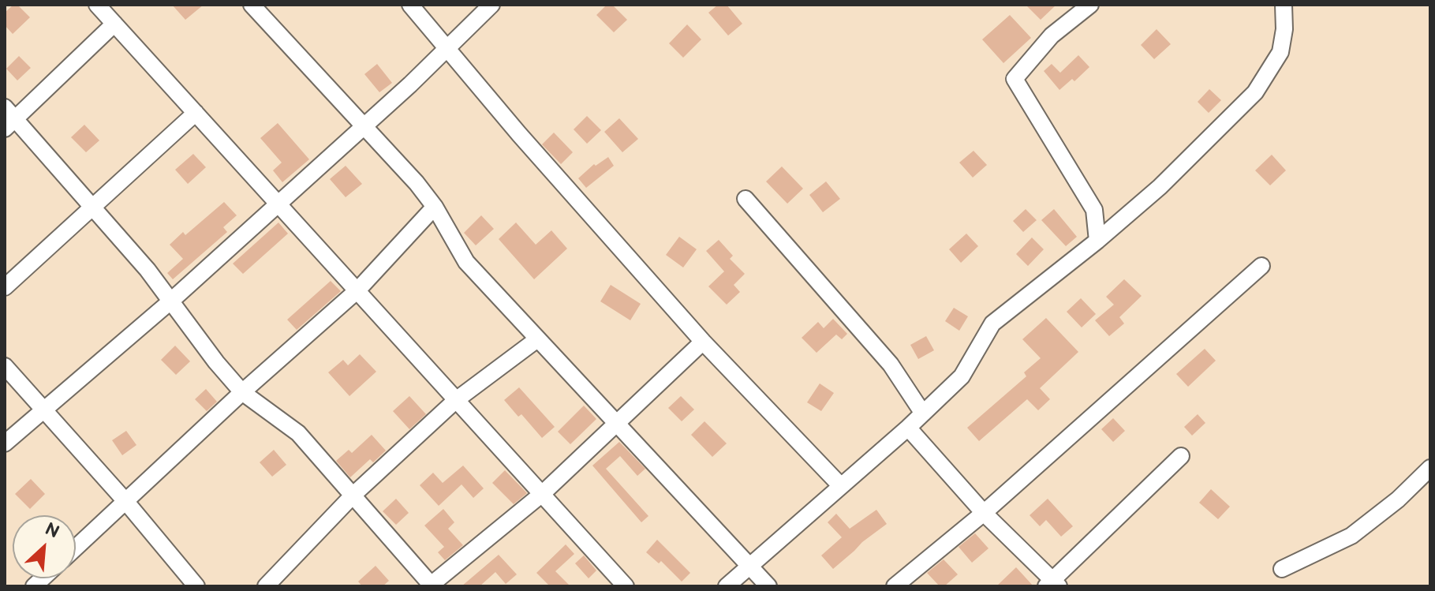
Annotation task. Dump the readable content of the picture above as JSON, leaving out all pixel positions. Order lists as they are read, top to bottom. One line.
{"north":"top right"}
